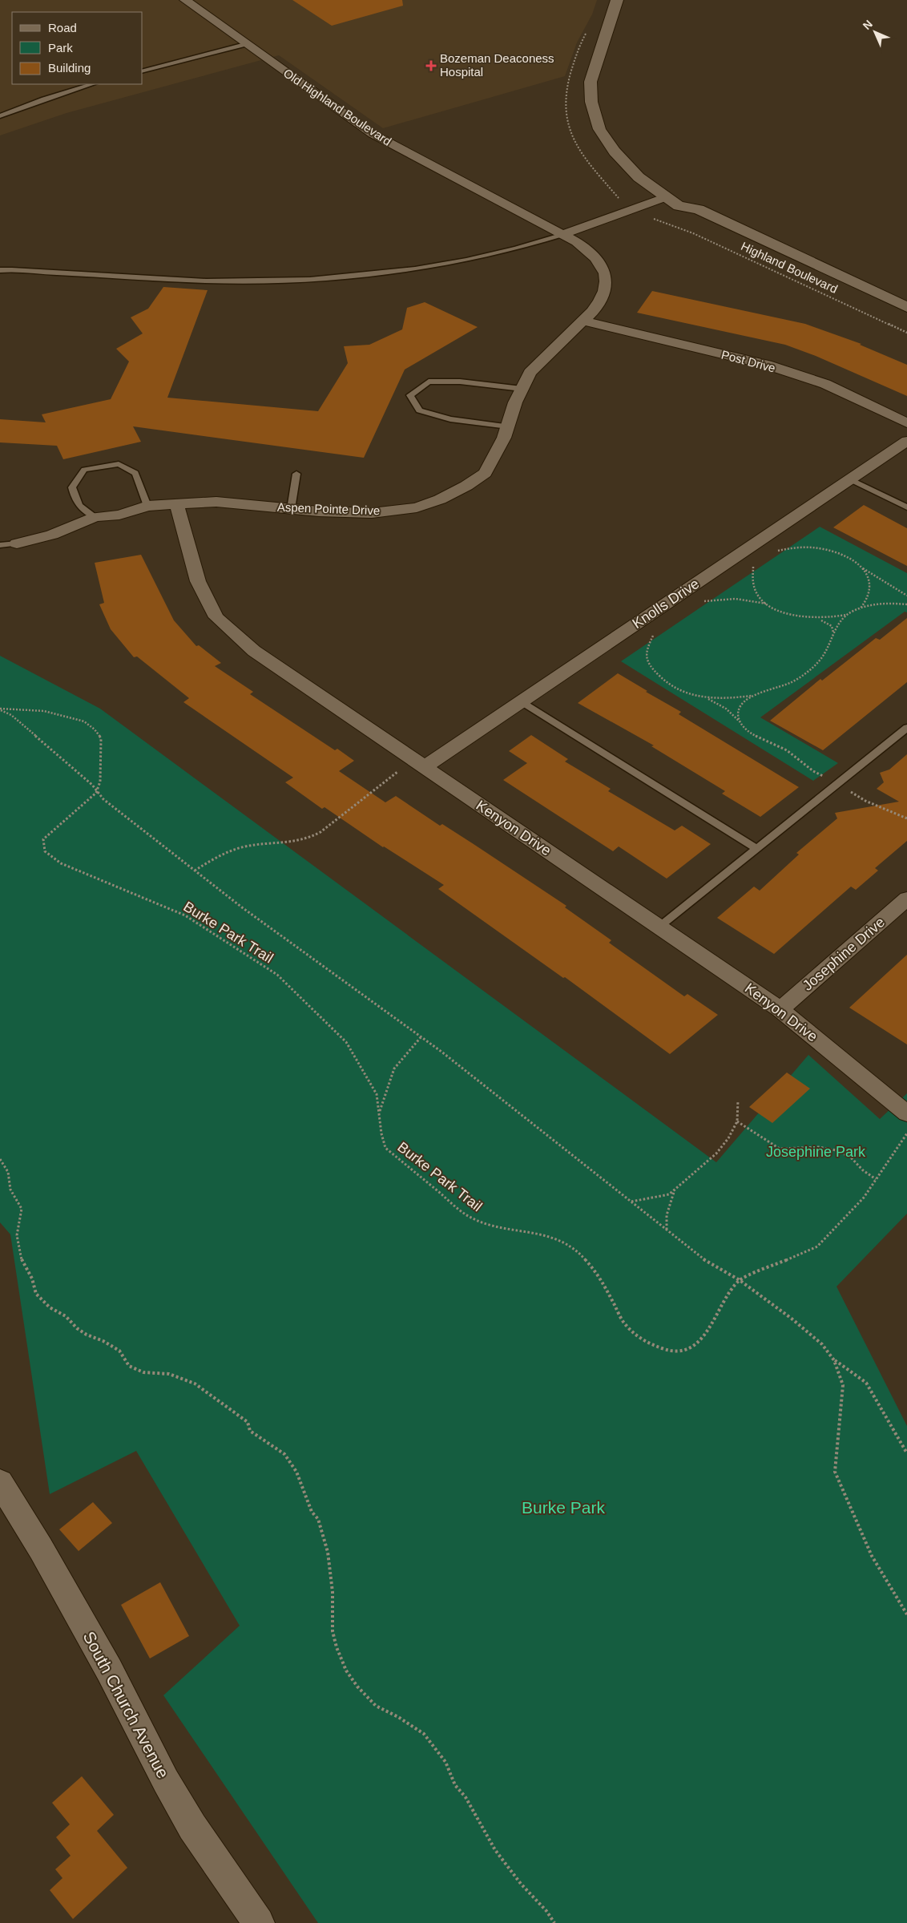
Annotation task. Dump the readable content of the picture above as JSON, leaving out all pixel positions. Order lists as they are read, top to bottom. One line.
{"streets":{"main road":["Highland Boulevard","South Church Avenue"],"street":["Old Highland Boulevard","Post Drive","Aspen Pointe Drive","Knolls Drive","Kenyon Drive","Josephine Drive"],"path":["Burke Park Trail"]},"crossings":[["Old Highland Boulevard","Aspen Pointe Drive"],["Post Drive","Aspen Pointe Drive"],["Aspen Pointe Drive","Kenyon Drive"],["Knolls Drive","Kenyon Drive"],["Kenyon Drive","Josephine Drive"]],"parks":["Josephine Park","Burke Park"],"places":{"health":["Bozeman Deaconess Hospital"]},"legend":["Road","Park","Building"],"north":"top left"}
